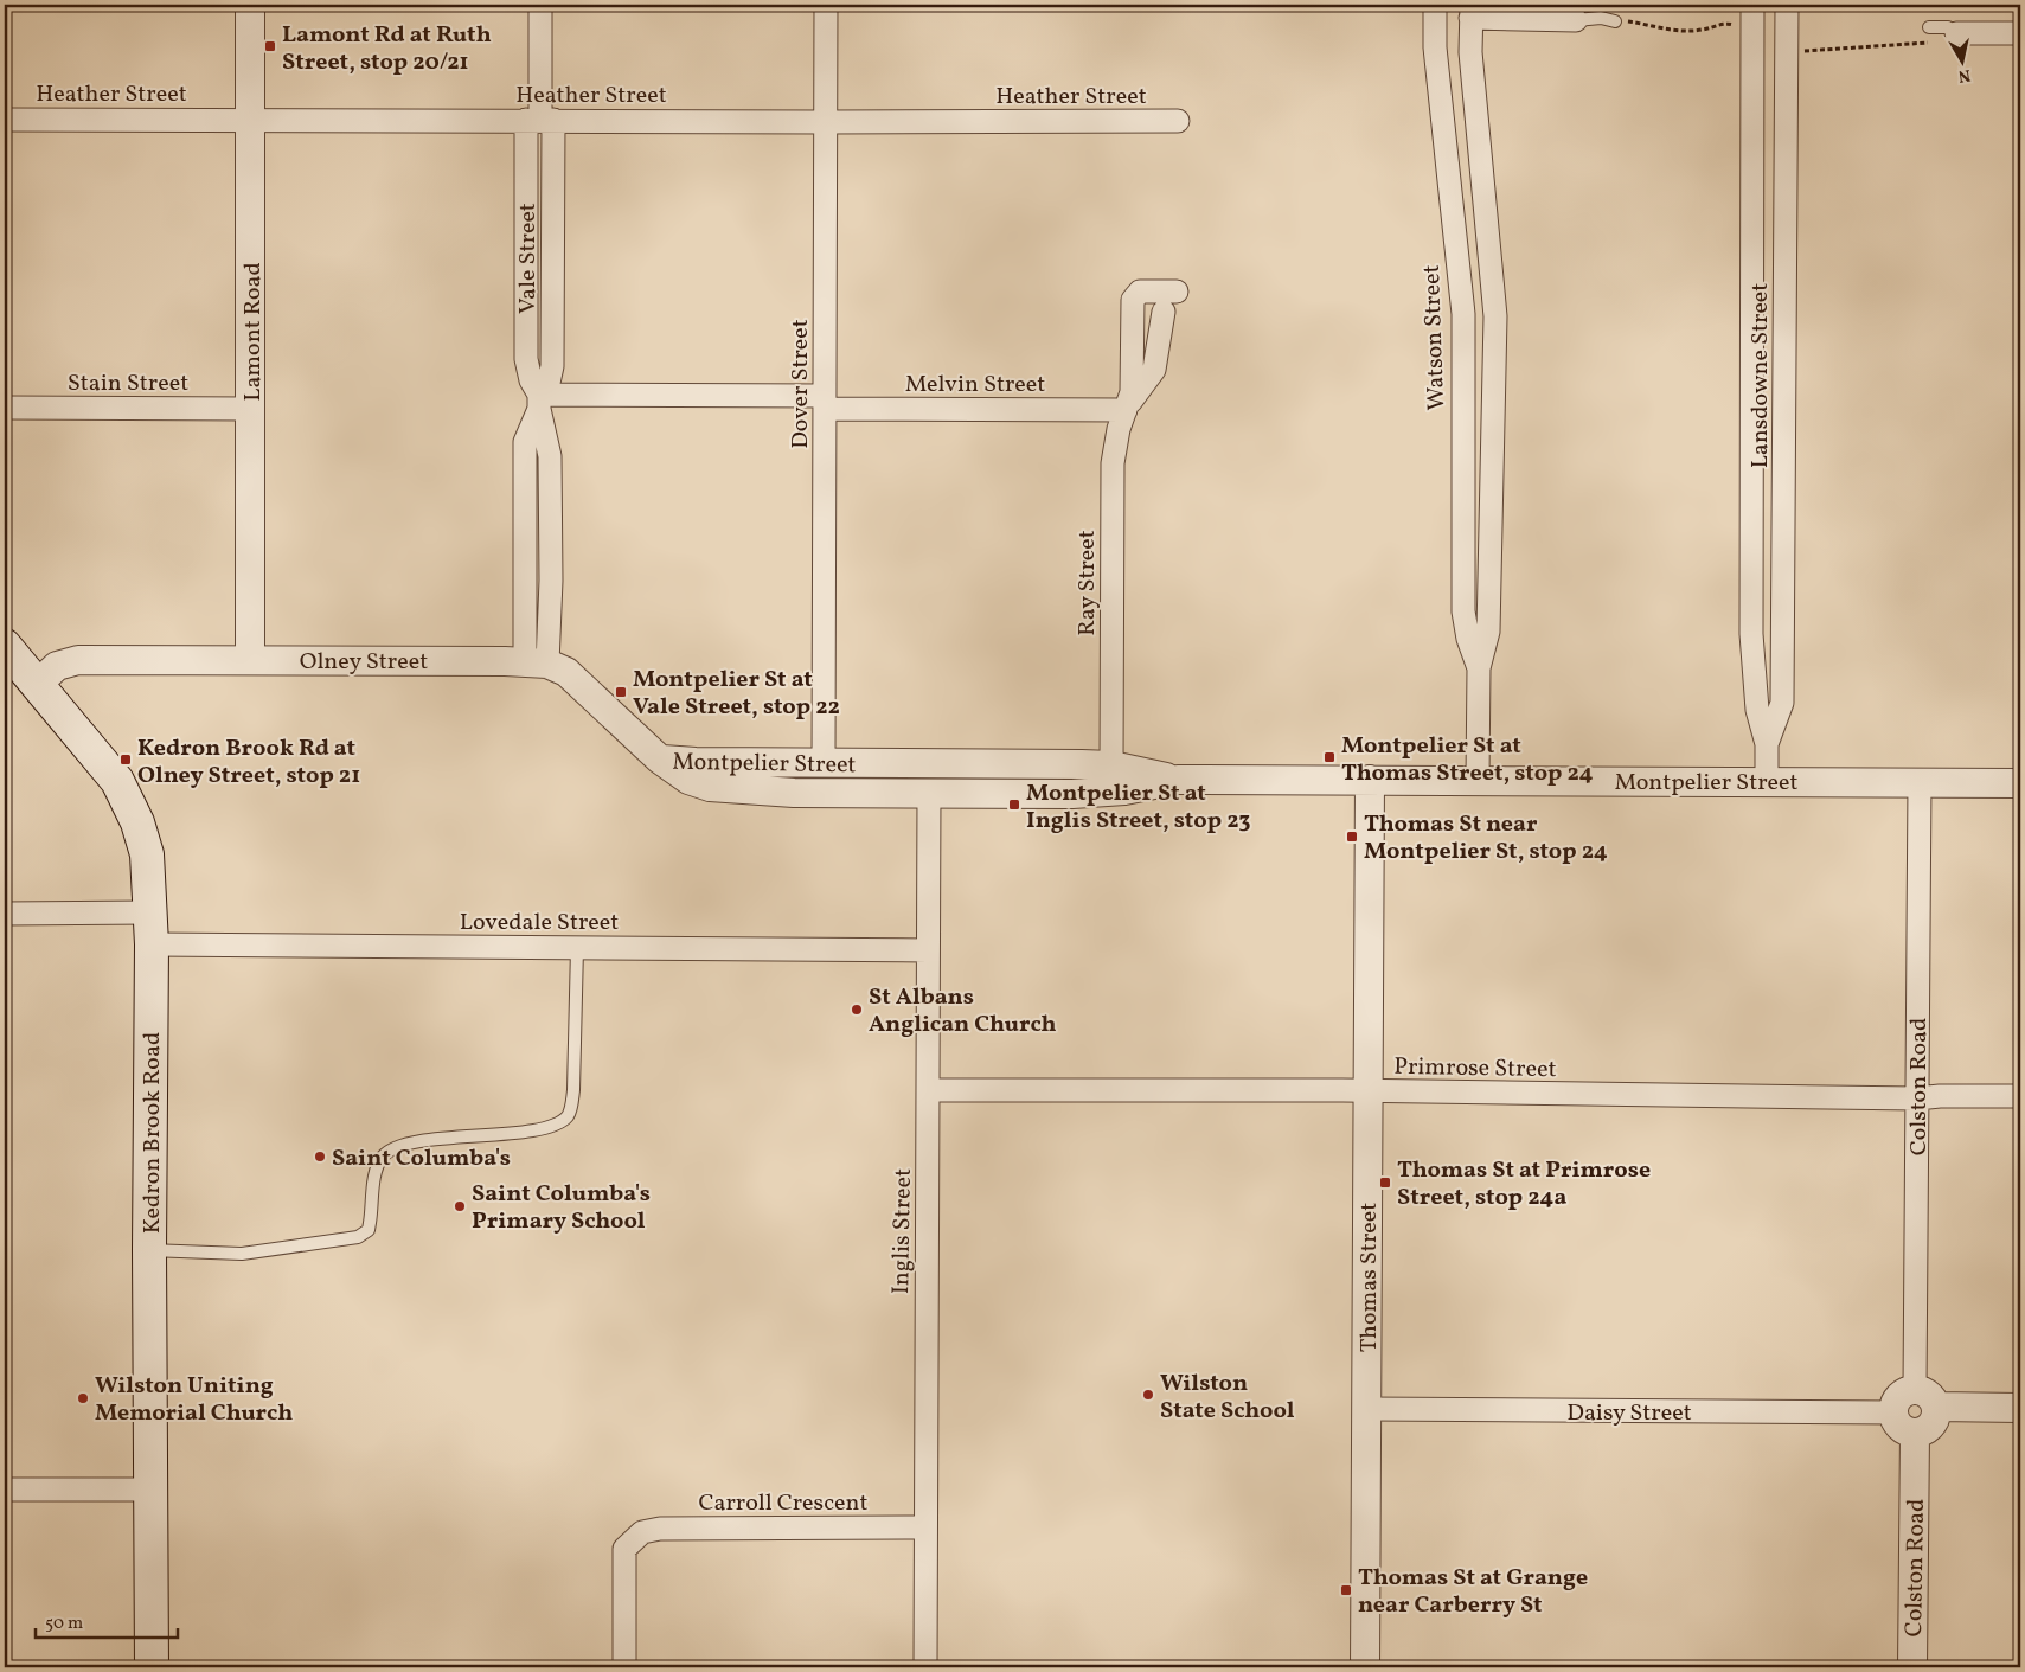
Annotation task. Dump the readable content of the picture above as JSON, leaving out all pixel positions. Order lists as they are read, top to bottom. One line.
{"streets":{"main road":["Kedron Brook Road"],"street":["Heather Street","Vale Street","Lamont Road","Watson Street","Lansdowne Street","Stain Street","Melvin Street","Dover Street","Ray Street","Olney Street","Montpelier Street","Lovedale Street","Primrose Street","Colston Road","Inglis Street","Thomas Street","Daisy Street","Carroll Crescent"]},"crossings":[["Heather Street","Vale Street"],["Heather Street","Lamont Road"],["Heather Street","Dover Street"],["Vale Street","Melvin Street"],["Vale Street","Olney Street"],["Lamont Road","Stain Street"],["Lamont Road","Olney Street"],["Watson Street","Montpelier Street"],["Lansdowne Street","Montpelier Street"],["Melvin Street","Dover Street"],["Melvin Street","Ray Street"],["Dover Street","Montpelier Street"],["Ray Street","Montpelier Street"],["Olney Street","Montpelier Street"],["Olney Street","Kedron Brook Road"],["Montpelier Street","Colston Road"],["Montpelier Street","Inglis Street"],["Montpelier Street","Thomas Street"],["Lovedale Street","Kedron Brook Road"],["Lovedale Street","Inglis Street"],["Primrose Street","Colston Road"],["Primrose Street","Inglis Street"],["Primrose Street","Thomas Street"],["Colston Road","Daisy Street"],["Inglis Street","Carroll Crescent"],["Thomas Street","Daisy Street"]],"places":{"transit":["Lamont Rd at Ruth Street, stop 20/21","Montpelier St at Vale Street, stop 22","Montpelier St at Thomas Street, stop 24","Kedron Brook Rd at Olney Street, stop 21","Montpelier St at Inglis Street, stop 23","Thomas St near Montpelier St, stop 24","Thomas St at Primrose Street, stop 24a","Thomas St at Grange near Carberry St"],"other":["St Albans Anglican Church","Saint Columba's","Saint Columba's Primary School","Wilston State School","Wilston Uniting Memorial Church"]},"scale_bar":"50 m","north":"bottom"}
